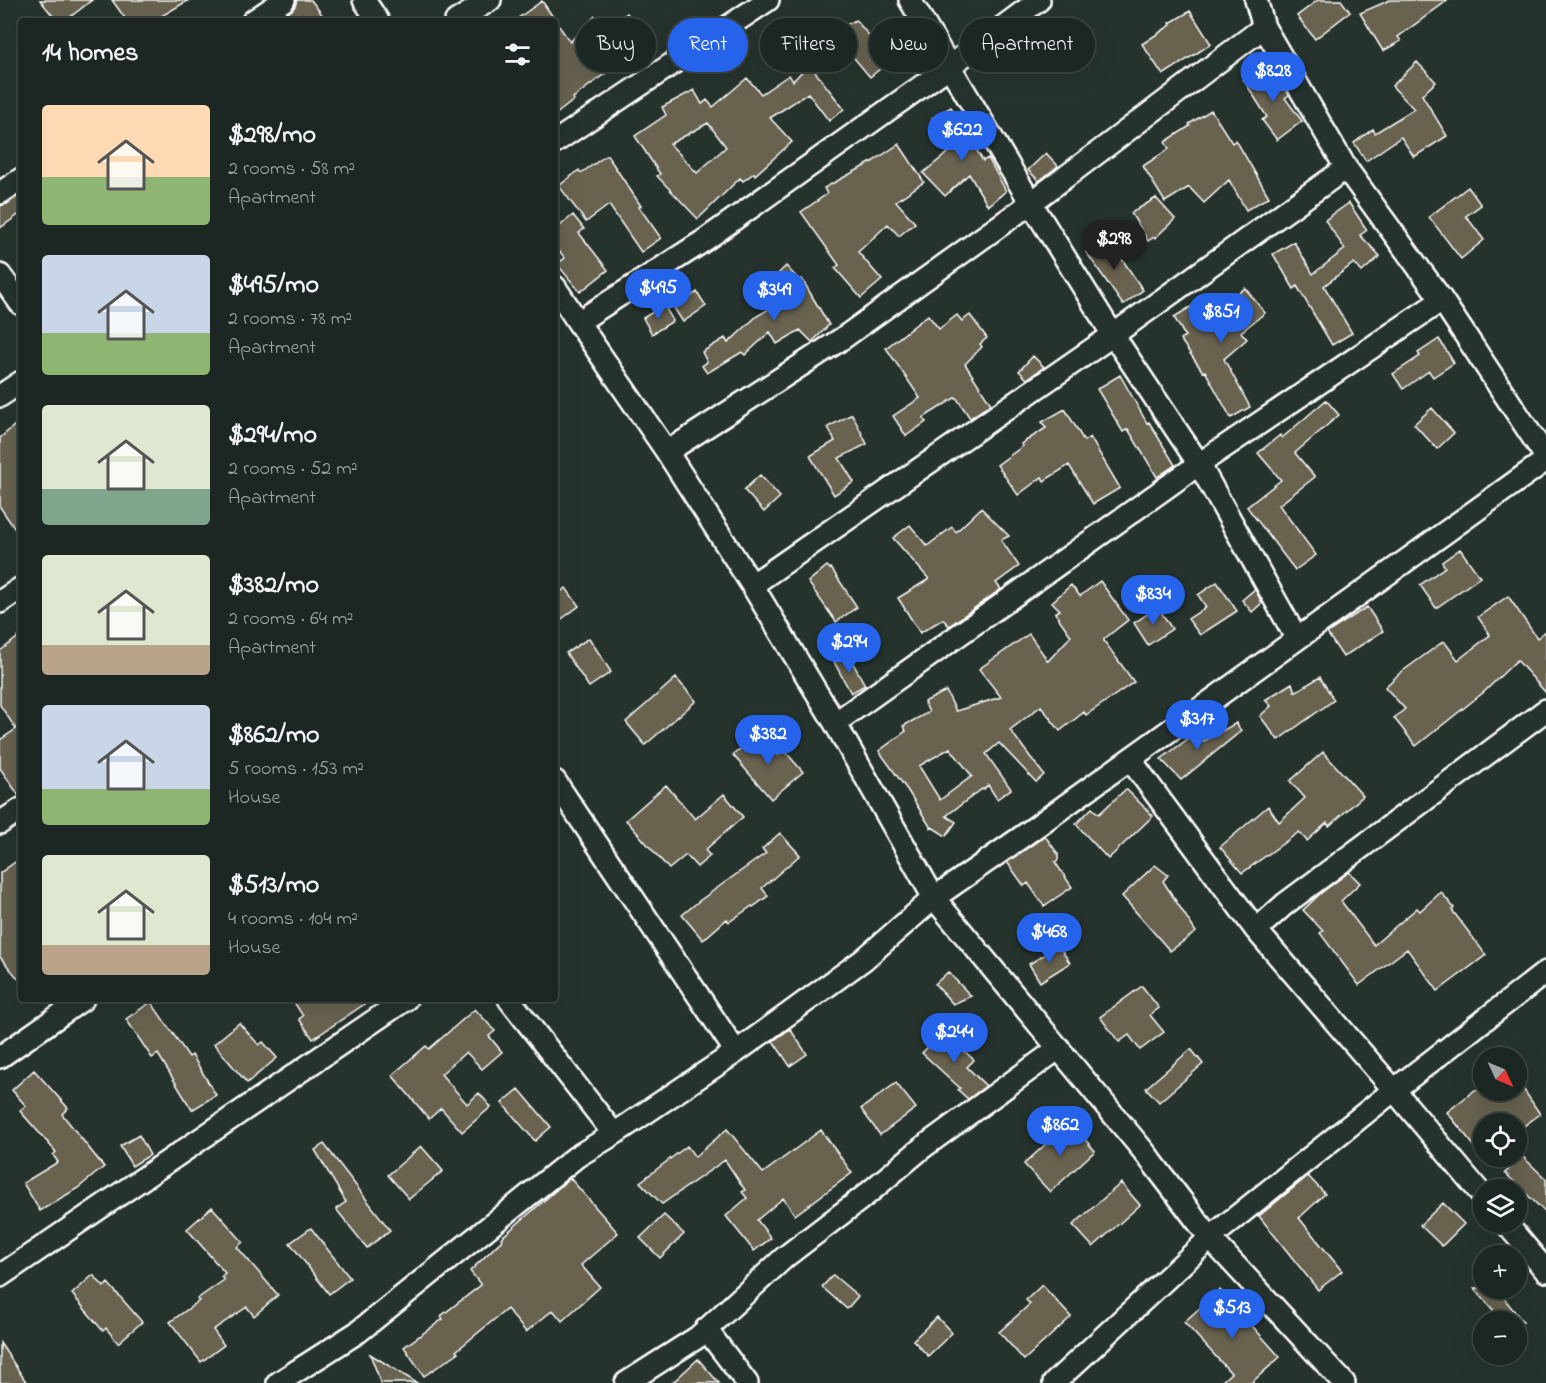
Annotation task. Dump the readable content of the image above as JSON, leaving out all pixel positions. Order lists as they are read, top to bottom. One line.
{"north":"bottom right","page":{"chip":["Buy","Rent","Filters","New","Apartment"],"heading":"14 homes","price":["$828","$622","$298","$495","$349","$851","$834","$294","$317","$382","$468","$244","$862","$513"],"list":[{"name":"$298/mo","note":"2 rooms · 58 m² · Apartment"},{"name":"$495/mo","note":"2 rooms · 78 m² · Apartment"},{"name":"$294/mo","note":"2 rooms · 52 m² · Apartment"},{"name":"$382/mo","note":"2 rooms · 64 m² · Apartment"},{"name":"$862/mo","note":"5 rooms · 153 m² · House"},{"name":"$513/mo","note":"4 rooms · 104 m² · House"}],"map_buttons":["+","−"]}}
